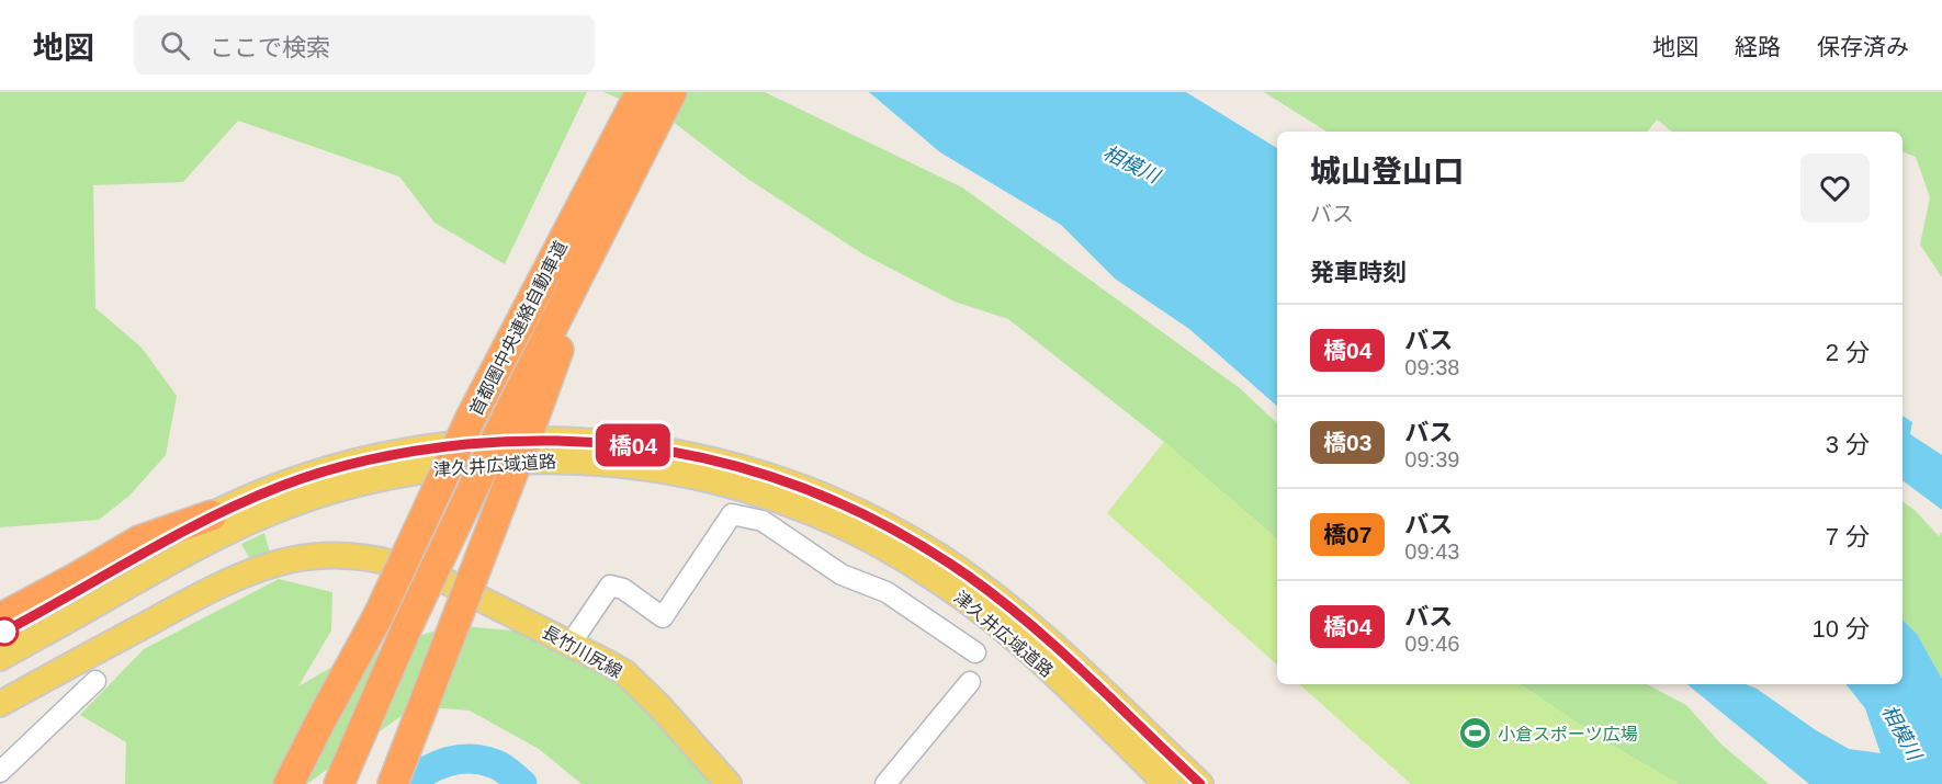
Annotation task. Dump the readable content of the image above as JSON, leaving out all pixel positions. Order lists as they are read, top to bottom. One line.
{"streets":{"highway":["首都圏中央連絡自動車道"],"main road":["津久井広域道路","長竹川尻線"]},"water":["相模川"],"places":{"sports":["小倉スポーツ広場"]},"lines":["bus line 橋04"],"page":{"header":"地図","search":"ここで検索","nav":["地図","経路","保存済み"],"on_map":"橋04","heading":[["城山登山口","バス"],"発車時刻"],"list":[{"mark":"橋04","name":"バス","note":"09:38","value":"2 分"},{"mark":"橋03","name":"バス","note":"09:39","value":"3 分"},{"mark":"橋07","name":"バス","note":"09:43","value":"7 分"},{"mark":"橋04","name":"バス","note":"09:46","value":"10 分"}]}}
